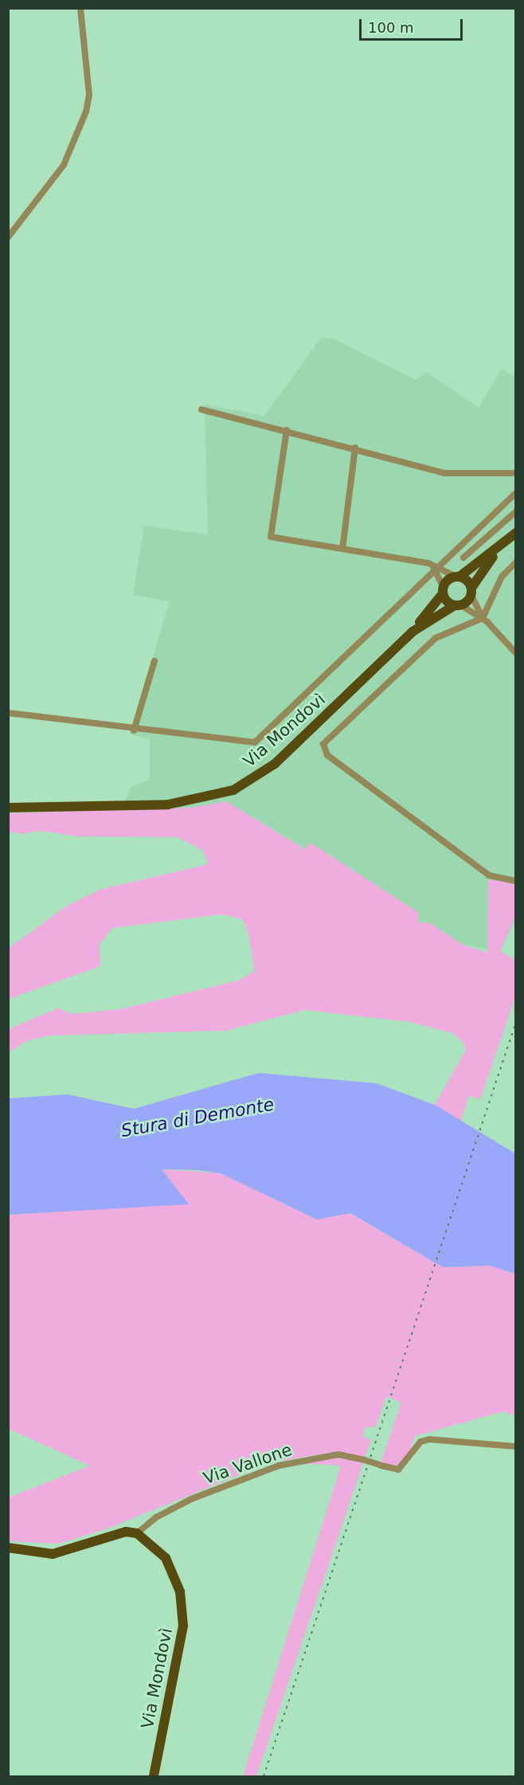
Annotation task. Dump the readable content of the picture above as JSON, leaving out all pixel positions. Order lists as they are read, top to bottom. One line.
{"streets":{"main road":["Via Mondovì"],"street":["Via Vallone"]},"crossings":[["Via Mondovì","Via Vallone"]],"water":["Stura di Demonte"],"scale_bar":"100 m"}
